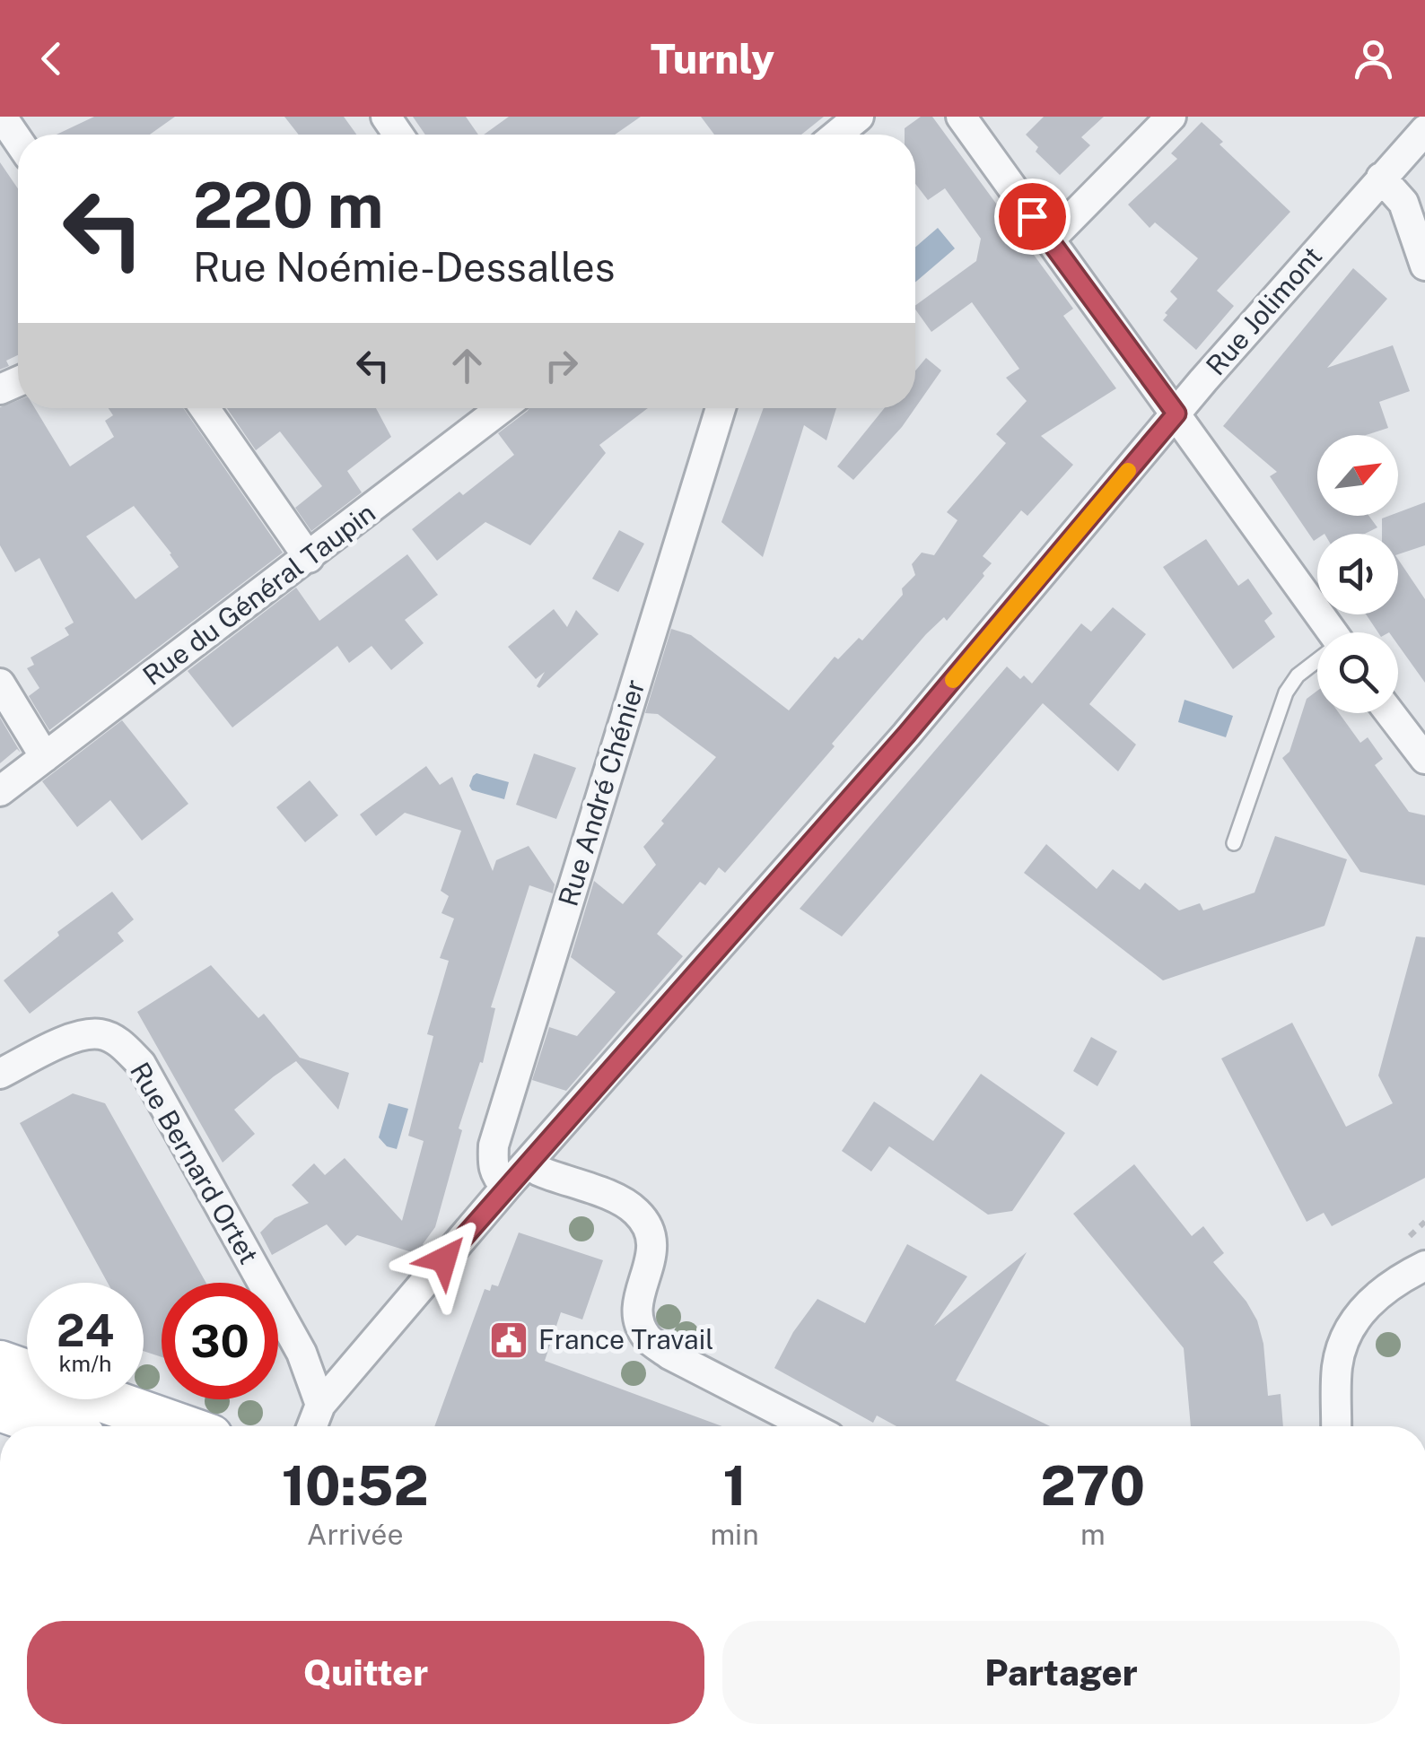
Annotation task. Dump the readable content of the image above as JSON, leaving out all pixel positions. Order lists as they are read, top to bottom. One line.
{"streets":{"street":["Rue Jolimont","Rue du Général Taupin","Rue André Chénier","Rue Bernard Ortet"]},"crossings":[["Rue Jolimont","Rue André Chénier"],["Rue Jolimont","Rue Bernard Ortet"]],"places":{"public building":["France Travail"]},"north":"top right","page":{"header":"Turnly","turn":["220 m","Rue Noémie-Dessalles"],"speed":"24 km/h","limit":"30","eta":["10:52","Arrivée","1","min","270","m"],"buttons":["Quitter","Partager"]}}
